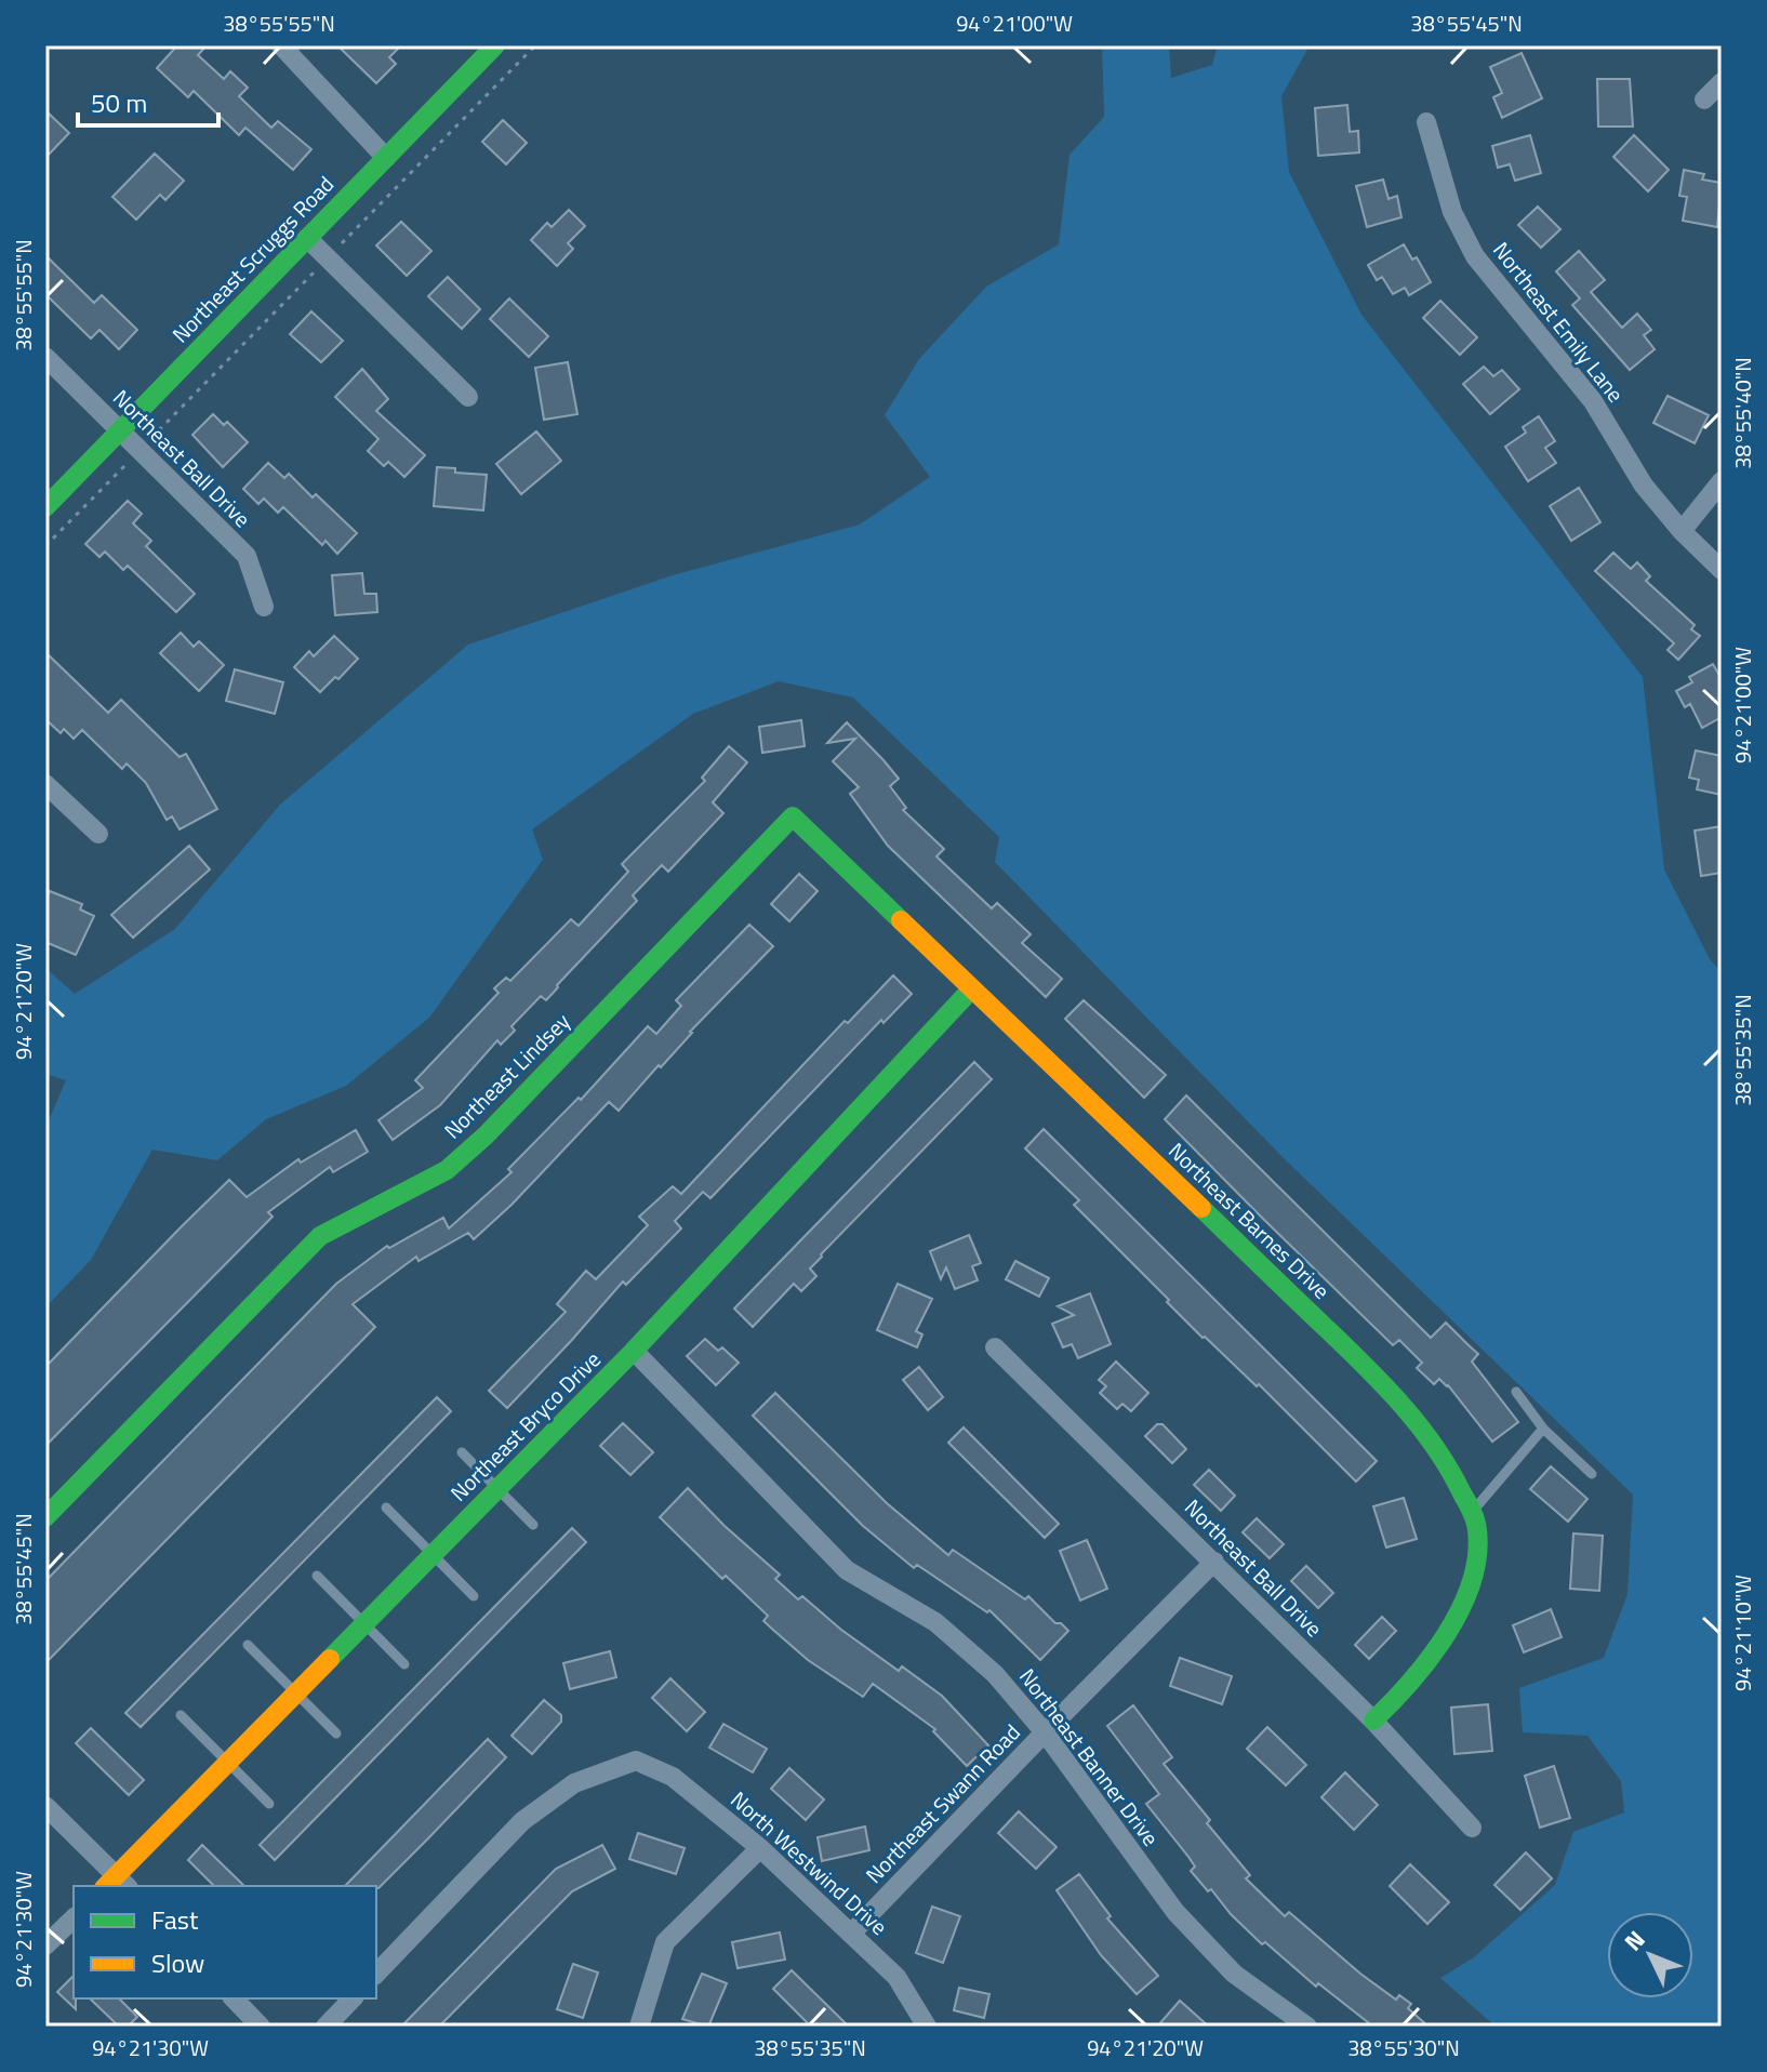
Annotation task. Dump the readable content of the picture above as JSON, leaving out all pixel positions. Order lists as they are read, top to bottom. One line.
{"streets":{"street":["Northeast Scruggs Road","Northeast Emily Lane","Northeast Ball Drive","Northeast Lindsey","Northeast Barnes Drive","Northeast Bryco Drive","Northeast Banner Drive","Northeast Swann Road","North Westwind Drive"]},"crossings":[["Northeast Scruggs Road","Northeast Ball Drive"],["Northeast Ball Drive","Northeast Barnes Drive"],["Northeast Ball Drive","Northeast Swann Road"],["Northeast Lindsey","Northeast Barnes Drive"],["Northeast Barnes Drive","Northeast Bryco Drive"],["Northeast Bryco Drive","Northeast Banner Drive"],["Northeast Banner Drive","Northeast Swann Road"],["Northeast Swann Road","North Westwind Drive"]],"legend":["Fast","Slow"],"scale_bar":"50 m","north":"top left","coordinates":["38°55'55\"N","94°21'00\"W","38°55'45\"N","38°55'40\"N","94°21'20\"W","38°55'35\"N","94°21'10\"W","94°21'30\"W","38°55'30\"N"]}
